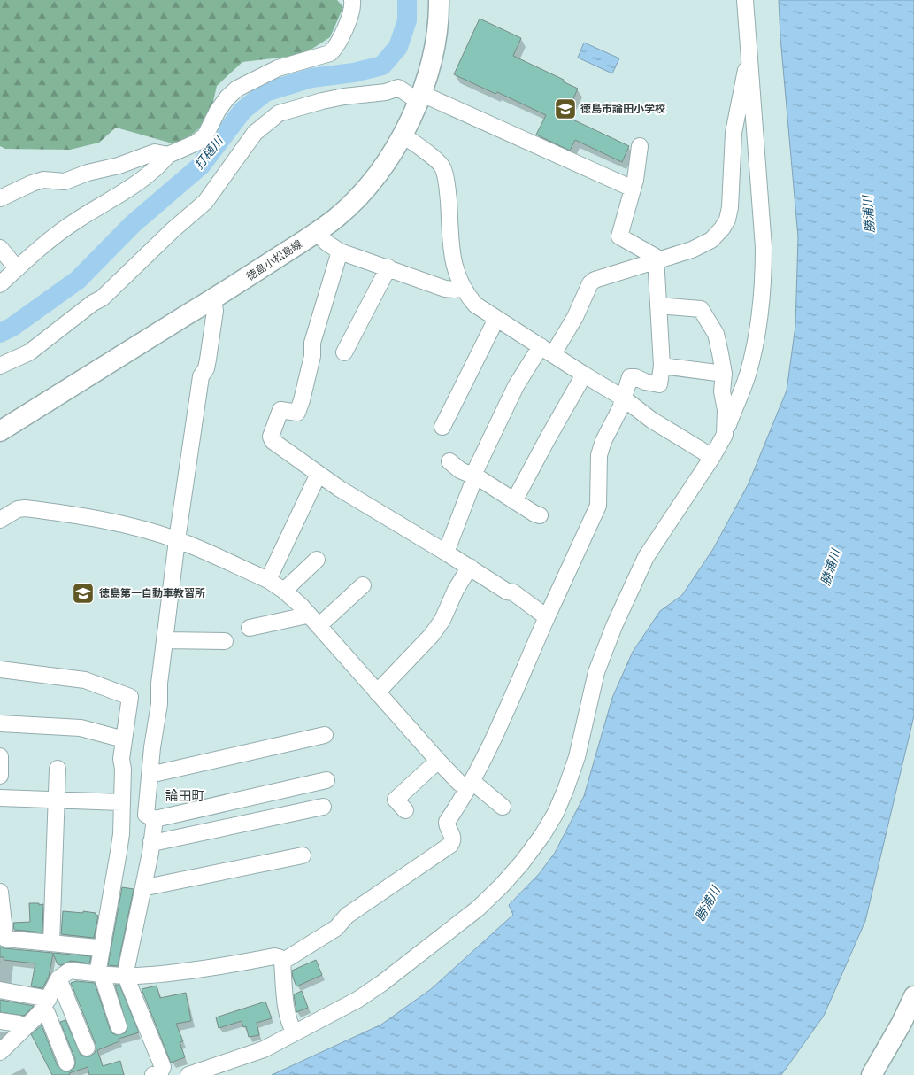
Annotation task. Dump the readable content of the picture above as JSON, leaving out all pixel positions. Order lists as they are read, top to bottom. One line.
{"streets":{"main road":["徳島小松島線"]},"districts":["論田町"],"water":["打樋川","勝浦川"],"places":{"school or university":["徳島市論田小学校","徳島第一自動車教習所"]}}
